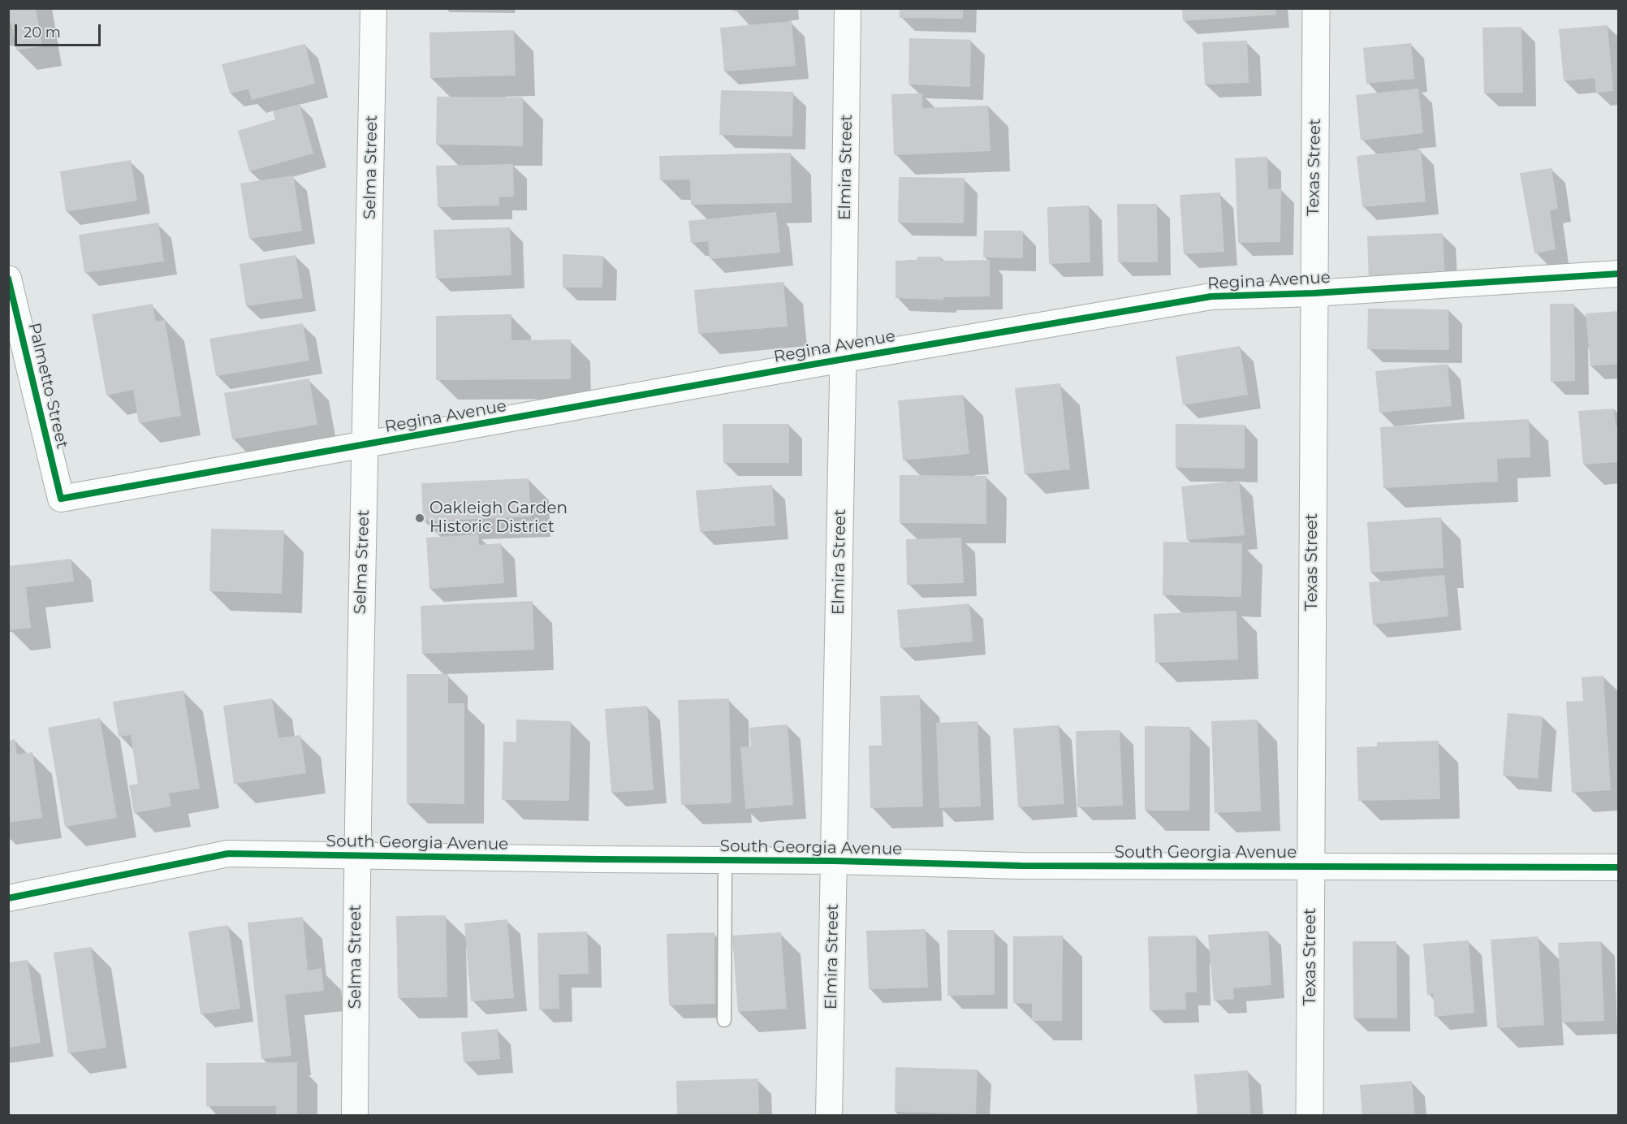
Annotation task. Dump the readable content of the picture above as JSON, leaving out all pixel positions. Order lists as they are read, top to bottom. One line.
{"streets":{"street":["Selma Street","Elmira Street","Texas Street","Regina Avenue","Palmetto Street","South Georgia Avenue"]},"crossings":[["Selma Street","Regina Avenue"],["Selma Street","South Georgia Avenue"],["Elmira Street","Regina Avenue"],["Elmira Street","South Georgia Avenue"],["Texas Street","Regina Avenue"],["Texas Street","South Georgia Avenue"],["Regina Avenue","Palmetto Street"]],"places":["Oakleigh Garden Historic District"],"scale_bar":"20 m"}
